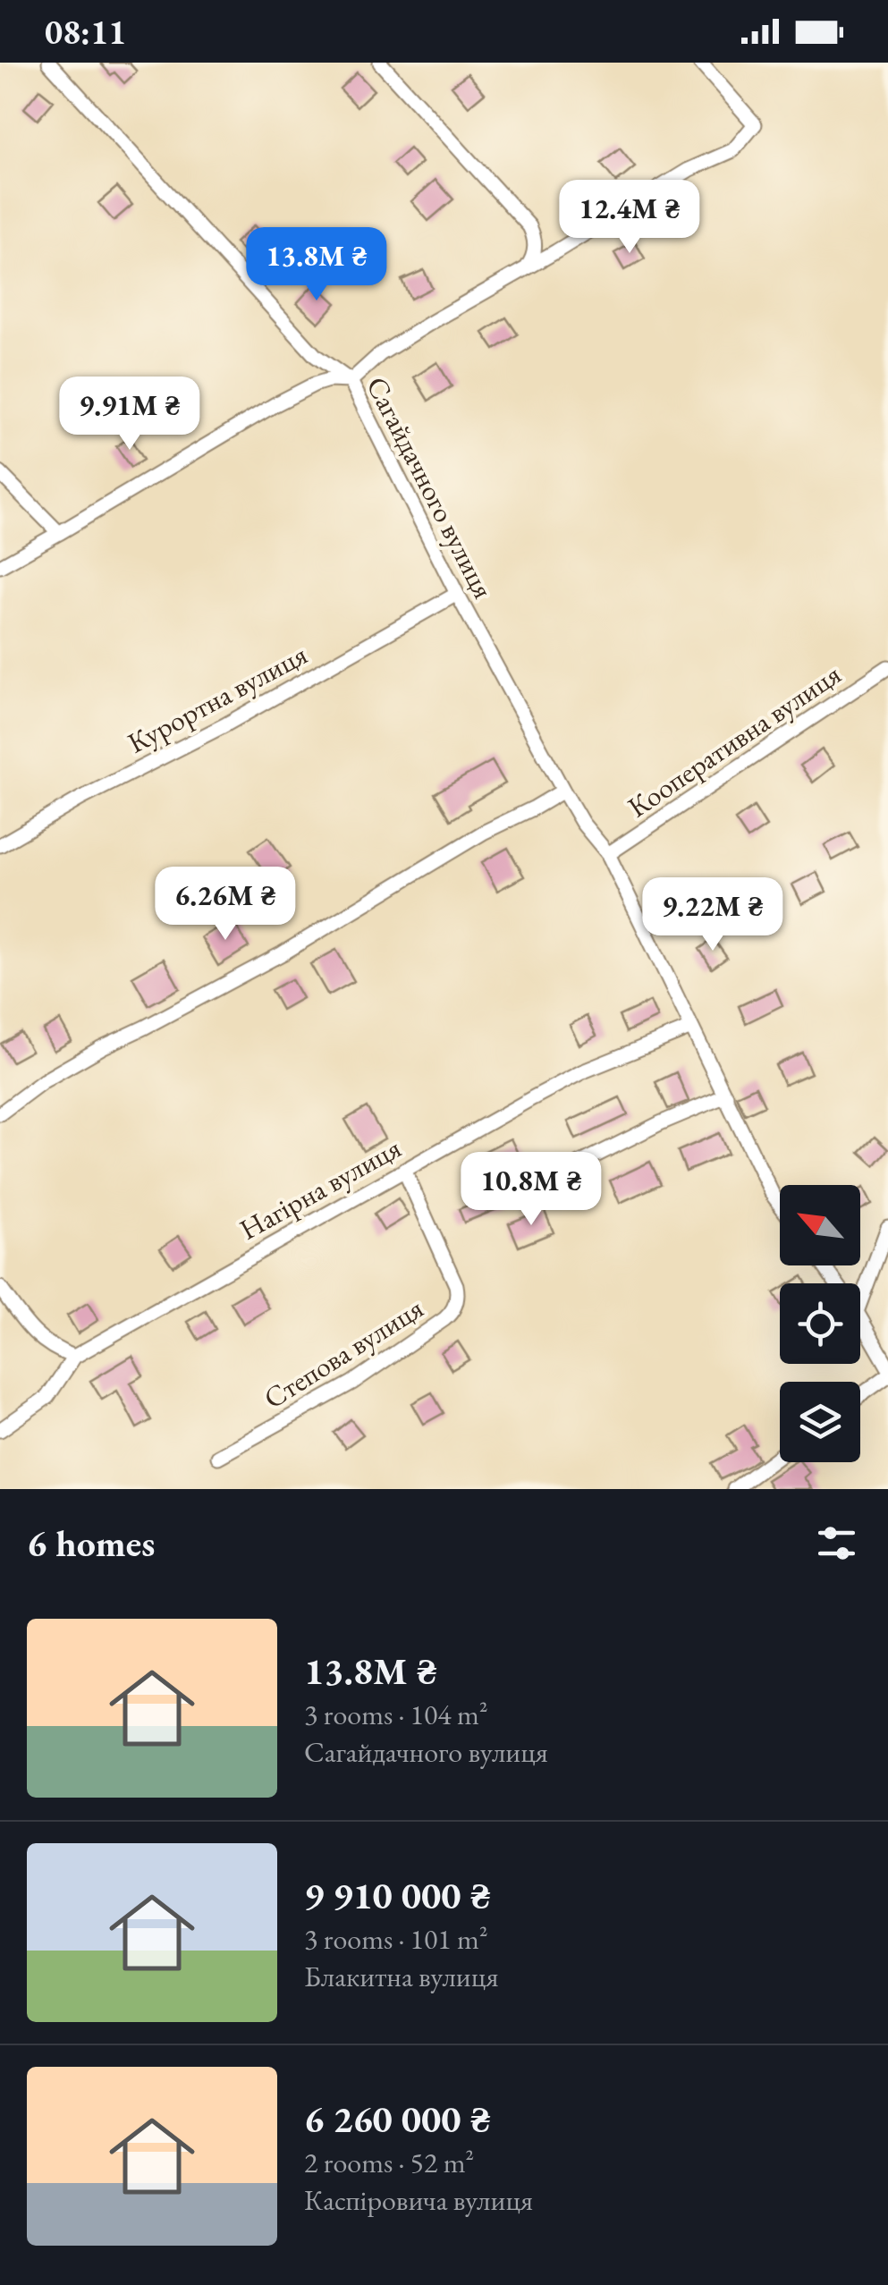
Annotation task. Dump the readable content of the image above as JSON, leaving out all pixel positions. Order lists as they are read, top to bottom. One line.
{"streets":{"street":["Сагайдачного вулиця","Курортна вулиця","Кооперативна вулиця","Нагірна вулиця","Степова вулиця"]},"crossings":[["Сагайдачного вулиця","Курортна вулиця"],["Сагайдачного вулиця","Кооперативна вулиця"],["Нагірна вулиця","Степова вулиця"]],"north":"top left","page":{"status":"08:11","price":["12.4M ₴","13.8M ₴","9.91M ₴","6.26M ₴","9.22M ₴","10.8M ₴"],"heading":"6 homes","list":[{"name":"13.8M ₴","note":"3 rooms · 104 m² · Сагайдачного вулиця"},{"name":"9 910 000 ₴","note":"3 rooms · 101 m² · Блакитна вулиця"},{"name":"6 260 000 ₴","note":"2 rooms · 52 m² · Каспіровича вулиця"}]}}
